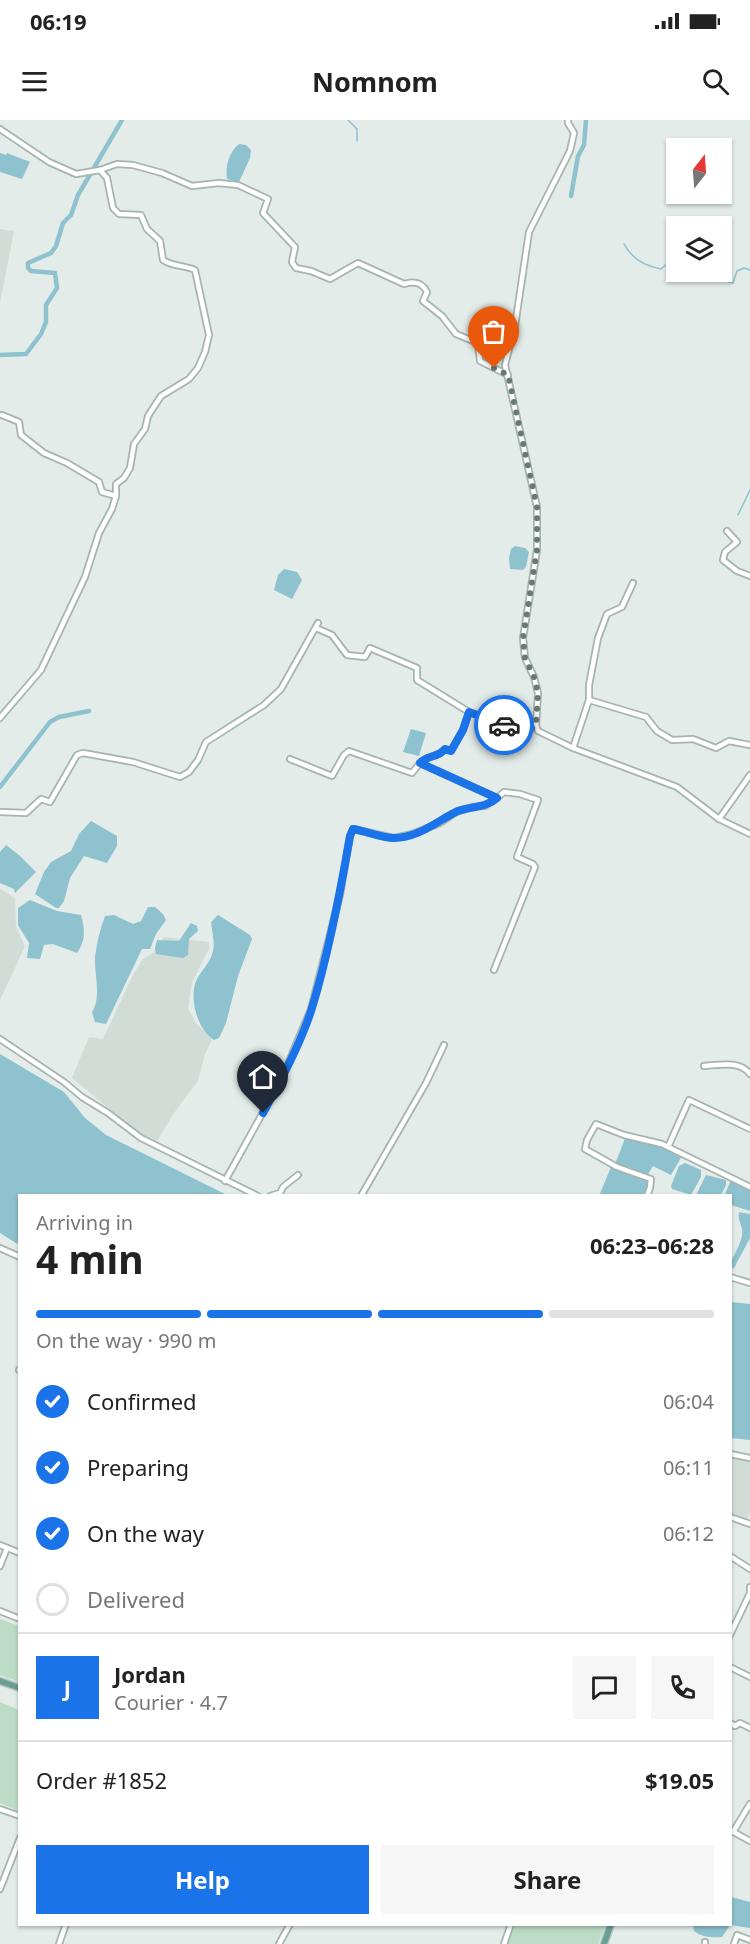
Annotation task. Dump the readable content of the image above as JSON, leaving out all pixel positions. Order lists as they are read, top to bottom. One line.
{"north":"top","page":{"status":"06:19","header":"Nomnom","heading":["4 min","Arriving in","06:23–06:28"],"panel":["Jordan","Courier · 4.7","Order #1852","$19.05"],"bar":"On the way · 990 m","list":[["Confirmed","06:04"],["Preparing","06:11"],["On the way","06:12"],"Delivered"],"round":"J","buttons":["Help","Share"]}}
